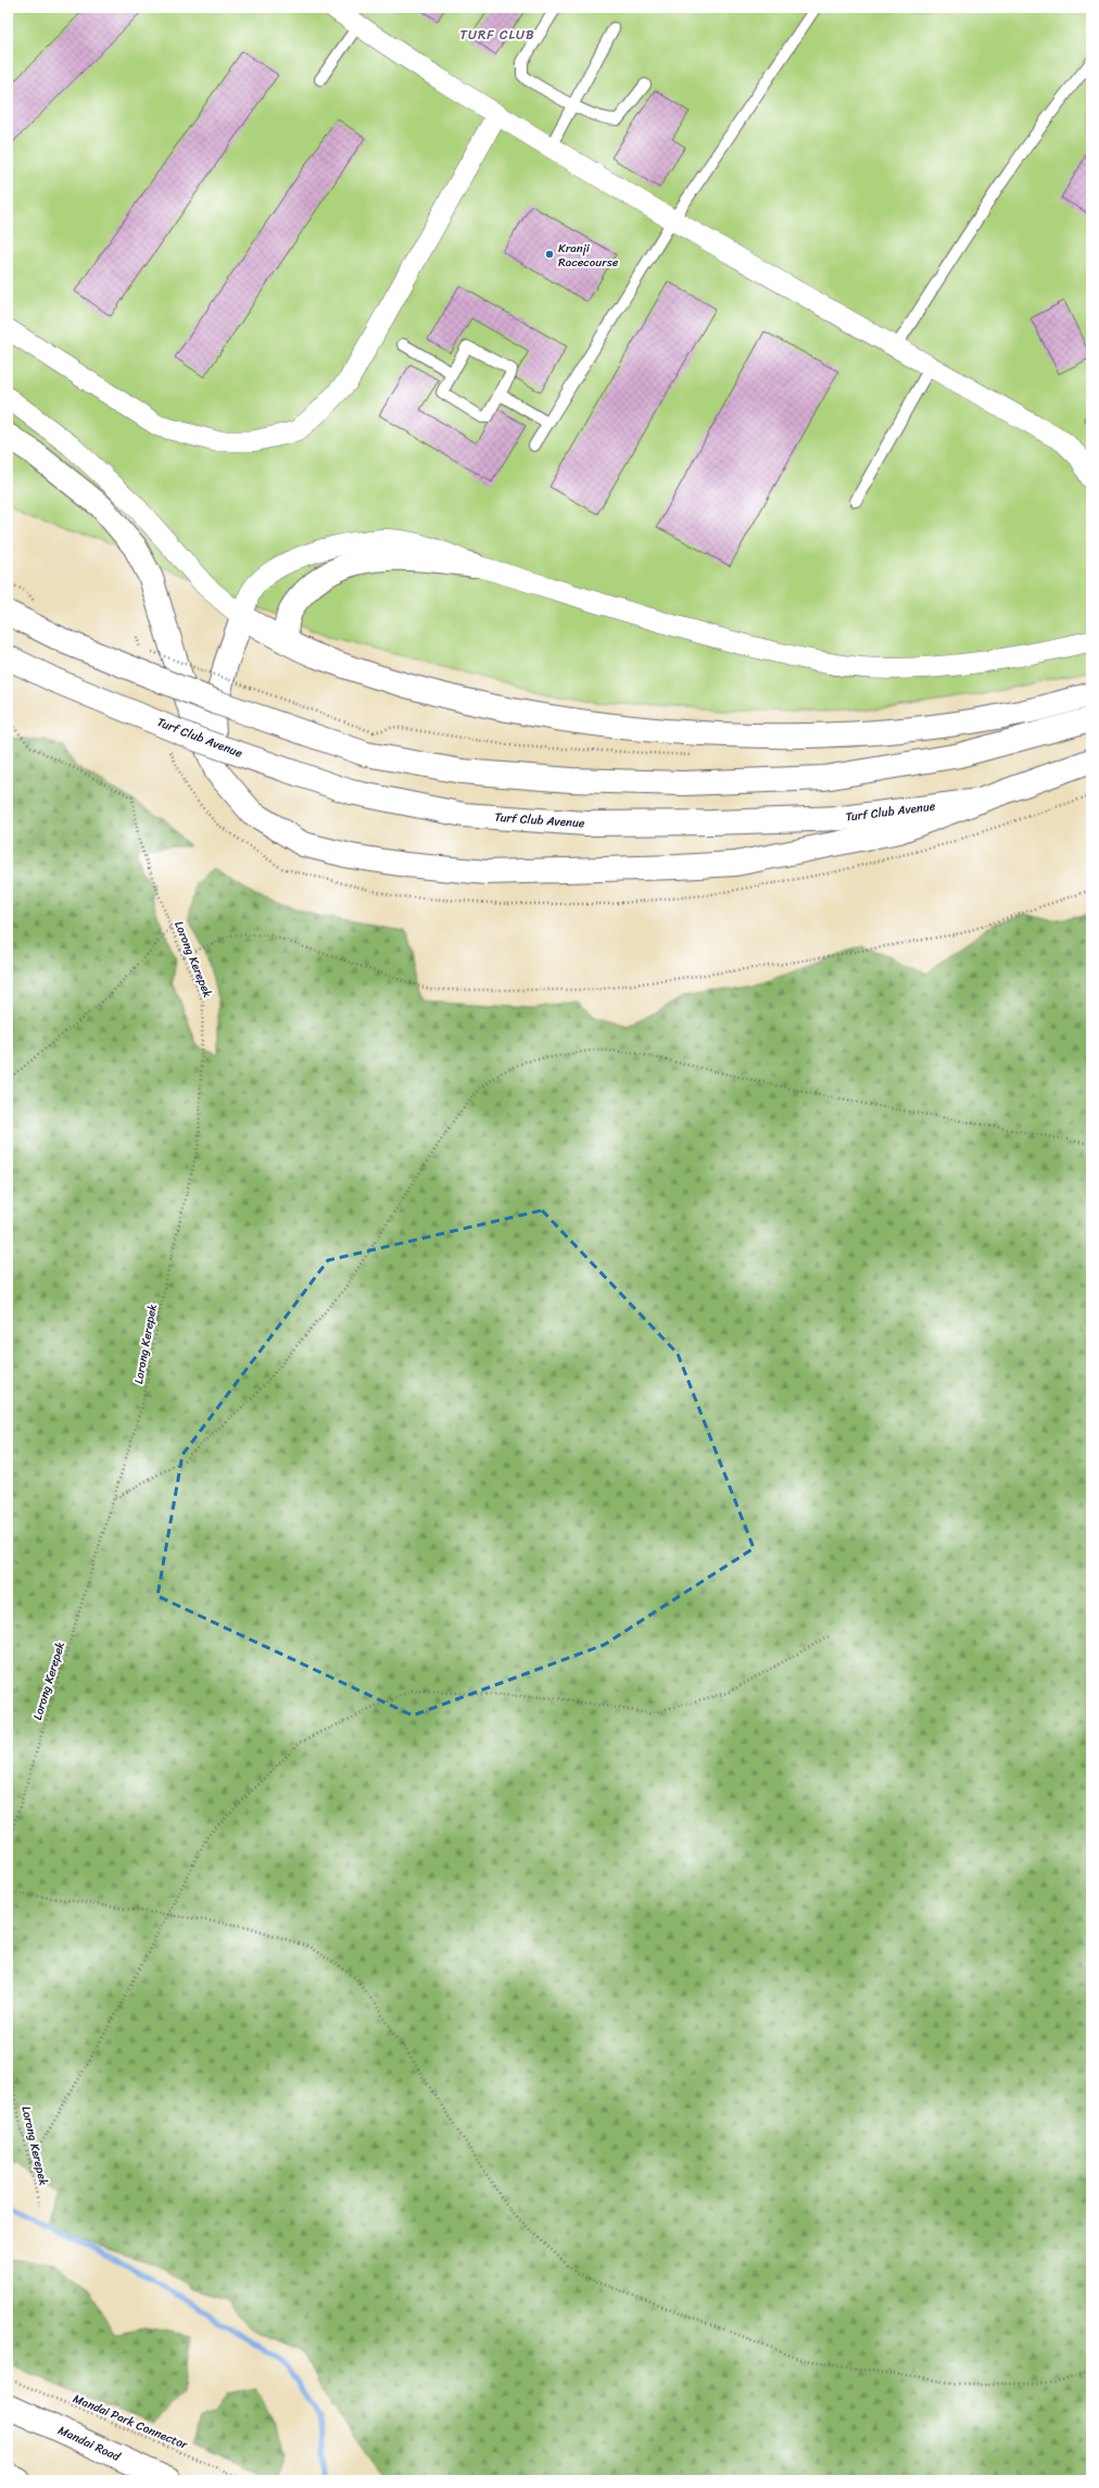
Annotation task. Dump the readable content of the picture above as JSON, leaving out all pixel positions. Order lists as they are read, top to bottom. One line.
{"streets":{"main road":["Turf Club Avenue","Mandai Road"],"path":["Lorong Kerepek","Mandai Park Connector"]},"districts":["TURF CLUB"],"places":["Kranji Racecourse"]}
